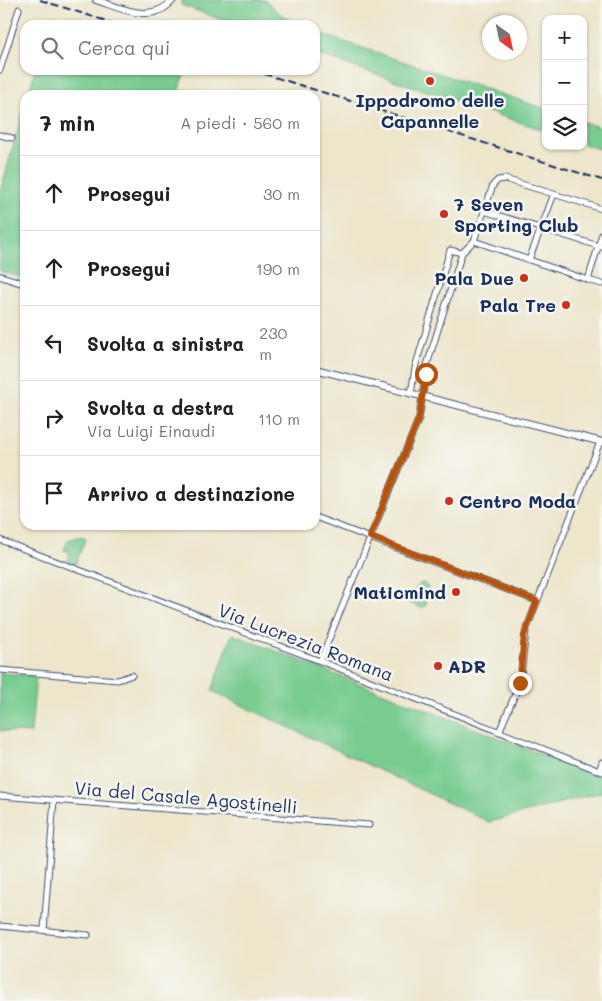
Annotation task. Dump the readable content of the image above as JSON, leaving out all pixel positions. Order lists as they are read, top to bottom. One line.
{"streets":{"street":["Via Lucrezia Romana","Via del Casale Agostinelli"]},"places":["Ippodromo delle Capannelle","7 Seven Sporting Club","Pala Due","Pala Tre","Centro Moda","Maticmind","ADR"],"north":"bottom right","page":{"map_buttons":["+","−"],"search":"Cerca qui","heading":["7 min","A piedi · 560 m"],"list":[["Prosegui","30 m"],["Prosegui","190 m"],["Svolta a sinistra","230 m"],["Svolta a destra","Via Luigi Einaudi","110 m"],"Arrivo a destinazione"]}}
